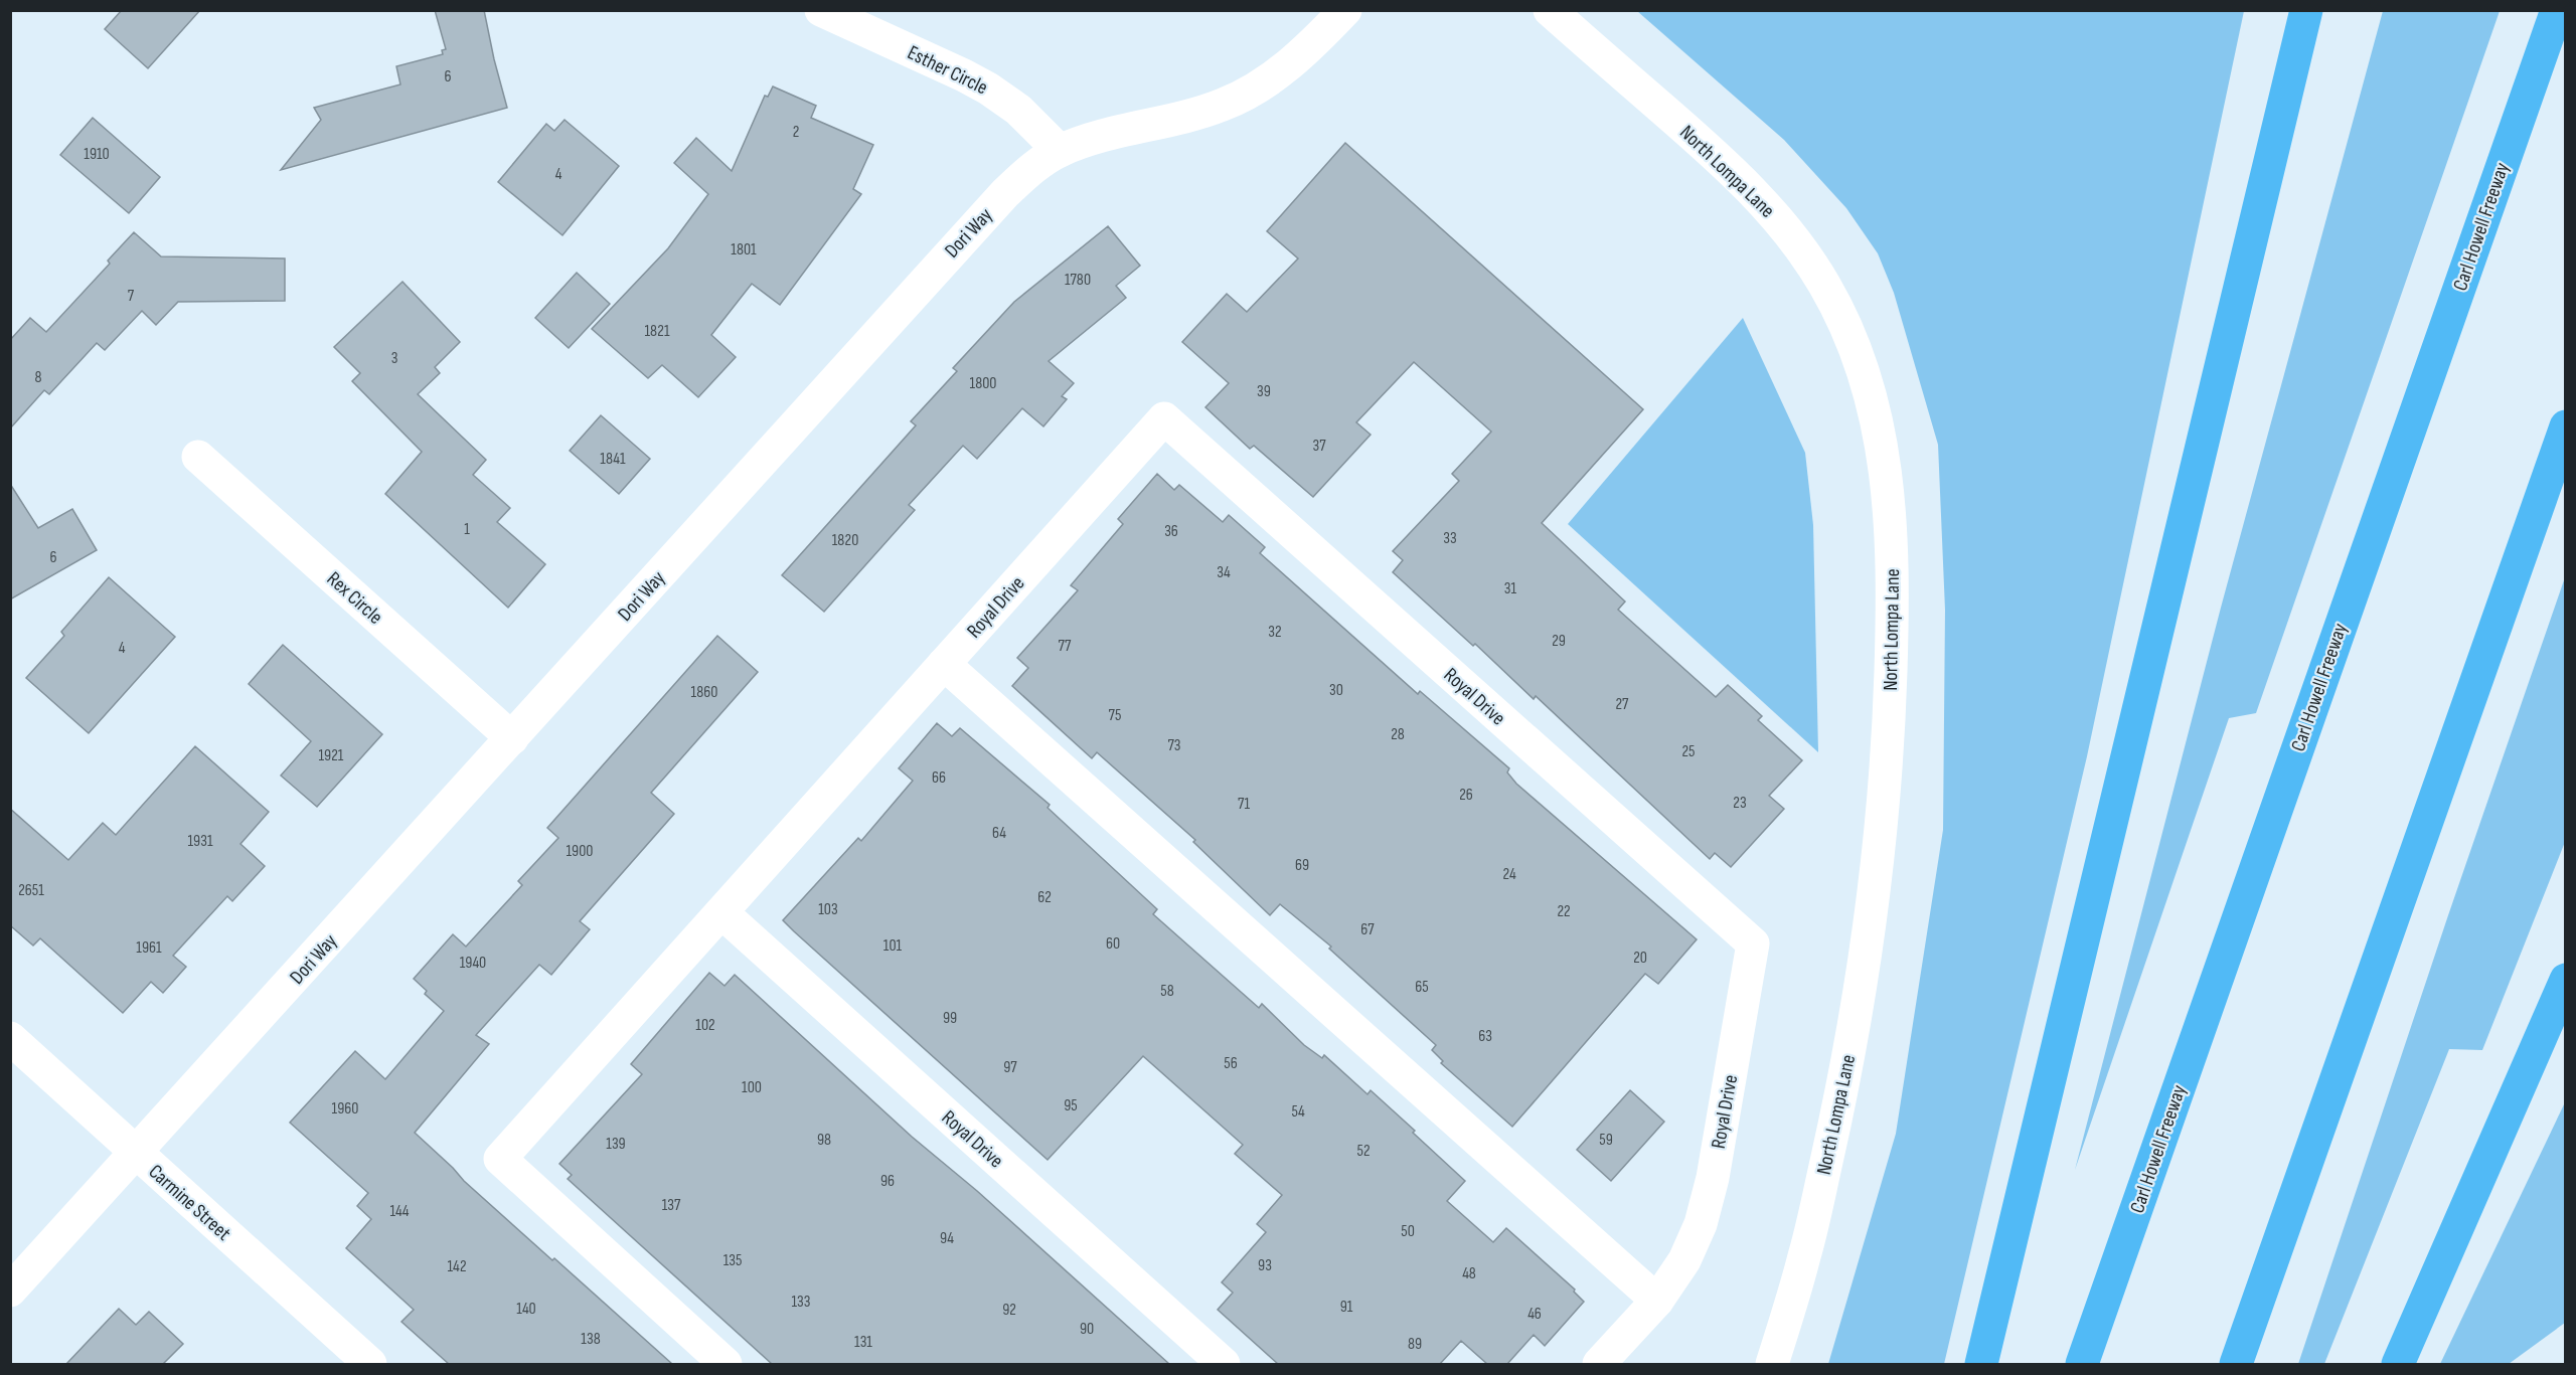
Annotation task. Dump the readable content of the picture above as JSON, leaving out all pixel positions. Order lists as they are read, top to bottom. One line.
{"streets":{"highway":["Carl Howell Freeway"],"street":["Esther Circle","North Lompa Lane","Dori Way","Rex Circle","Royal Drive","Carmine Street"]},"crossings":[["Esther Circle","Dori Way"],["Dori Way","Rex Circle"],["Dori Way","Carmine Street"]],"house_numbers":["6","2","1910","4","1801","1780","7","1821","3","8","1800","39","37","1841","1","36","33","1820","6","34","31","32","29","77","4","30","1860","27","75","28","73","25","1921","66","26","23","71","64","1931","1900","69","24","2651","62","103","22","67","60","101","1961","20","1940","65","58","99","102","63","56","97","100","95","1960","54","98","59","139","52","96","137","144","50","94","135","93","142","48","133","91","140","92","46","90","138","131","89"]}
